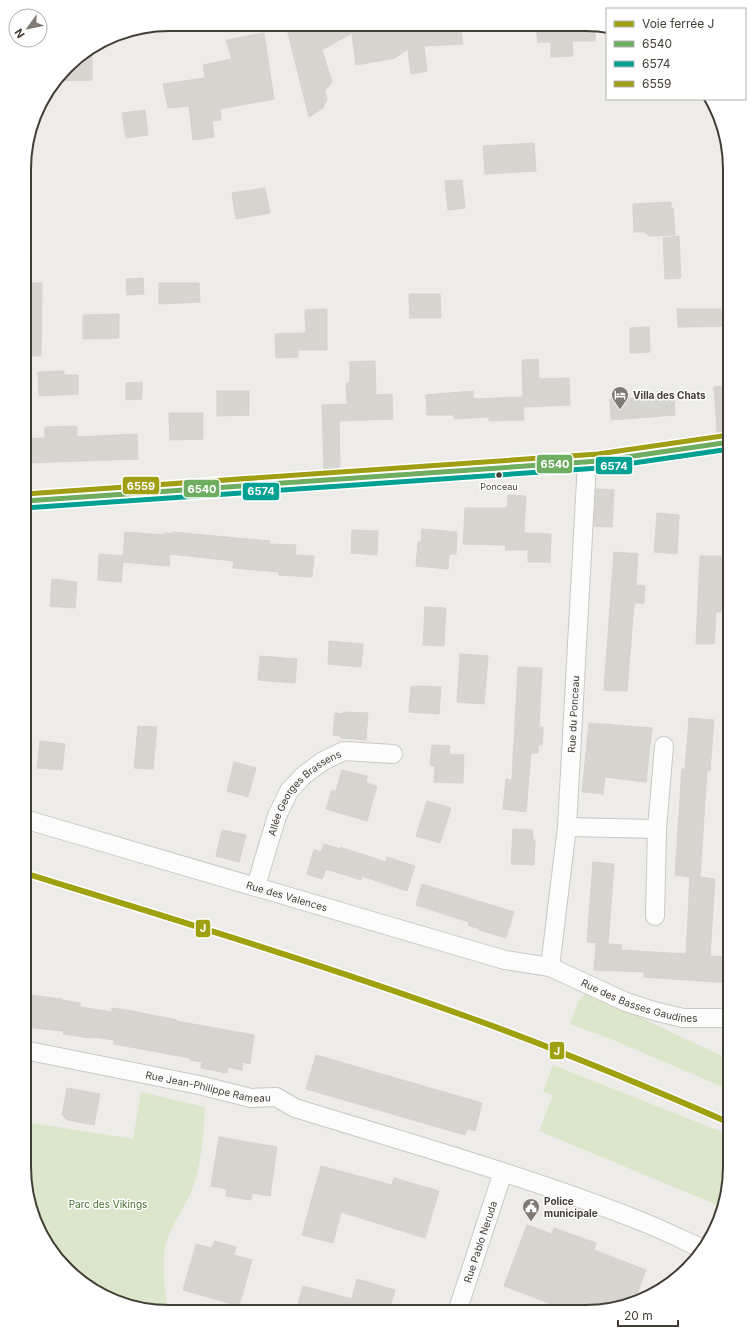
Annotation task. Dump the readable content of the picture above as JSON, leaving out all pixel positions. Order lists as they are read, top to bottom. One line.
{"streets":{"street":["Rue du Ponceau","Allée Georges Brassens","Rue des Valences","Rue des Basses Gaudines","Rue Jean-Philippe Rameau","Rue Pablo Neruda"]},"crossings":[["Rue du Ponceau","Rue des Valences"],["Rue du Ponceau","Rue des Basses Gaudines"],["Allée Georges Brassens","Rue des Valences"],["Rue des Valences","Rue des Basses Gaudines"],["Rue Jean-Philippe Rameau","Rue Pablo Neruda"]],"parks":["Parc des Vikings"],"places":{"hotel":["Villa des Chats"],"other":["Ponceau"],"public building":["Police municipale"]},"lines":["transit line 6559","transit line 6540","transit line 6574","rail line J"],"legend":["Voie ferrée J","6540","6574","6559"],"scale_bar":"20 m","north":"bottom left"}
